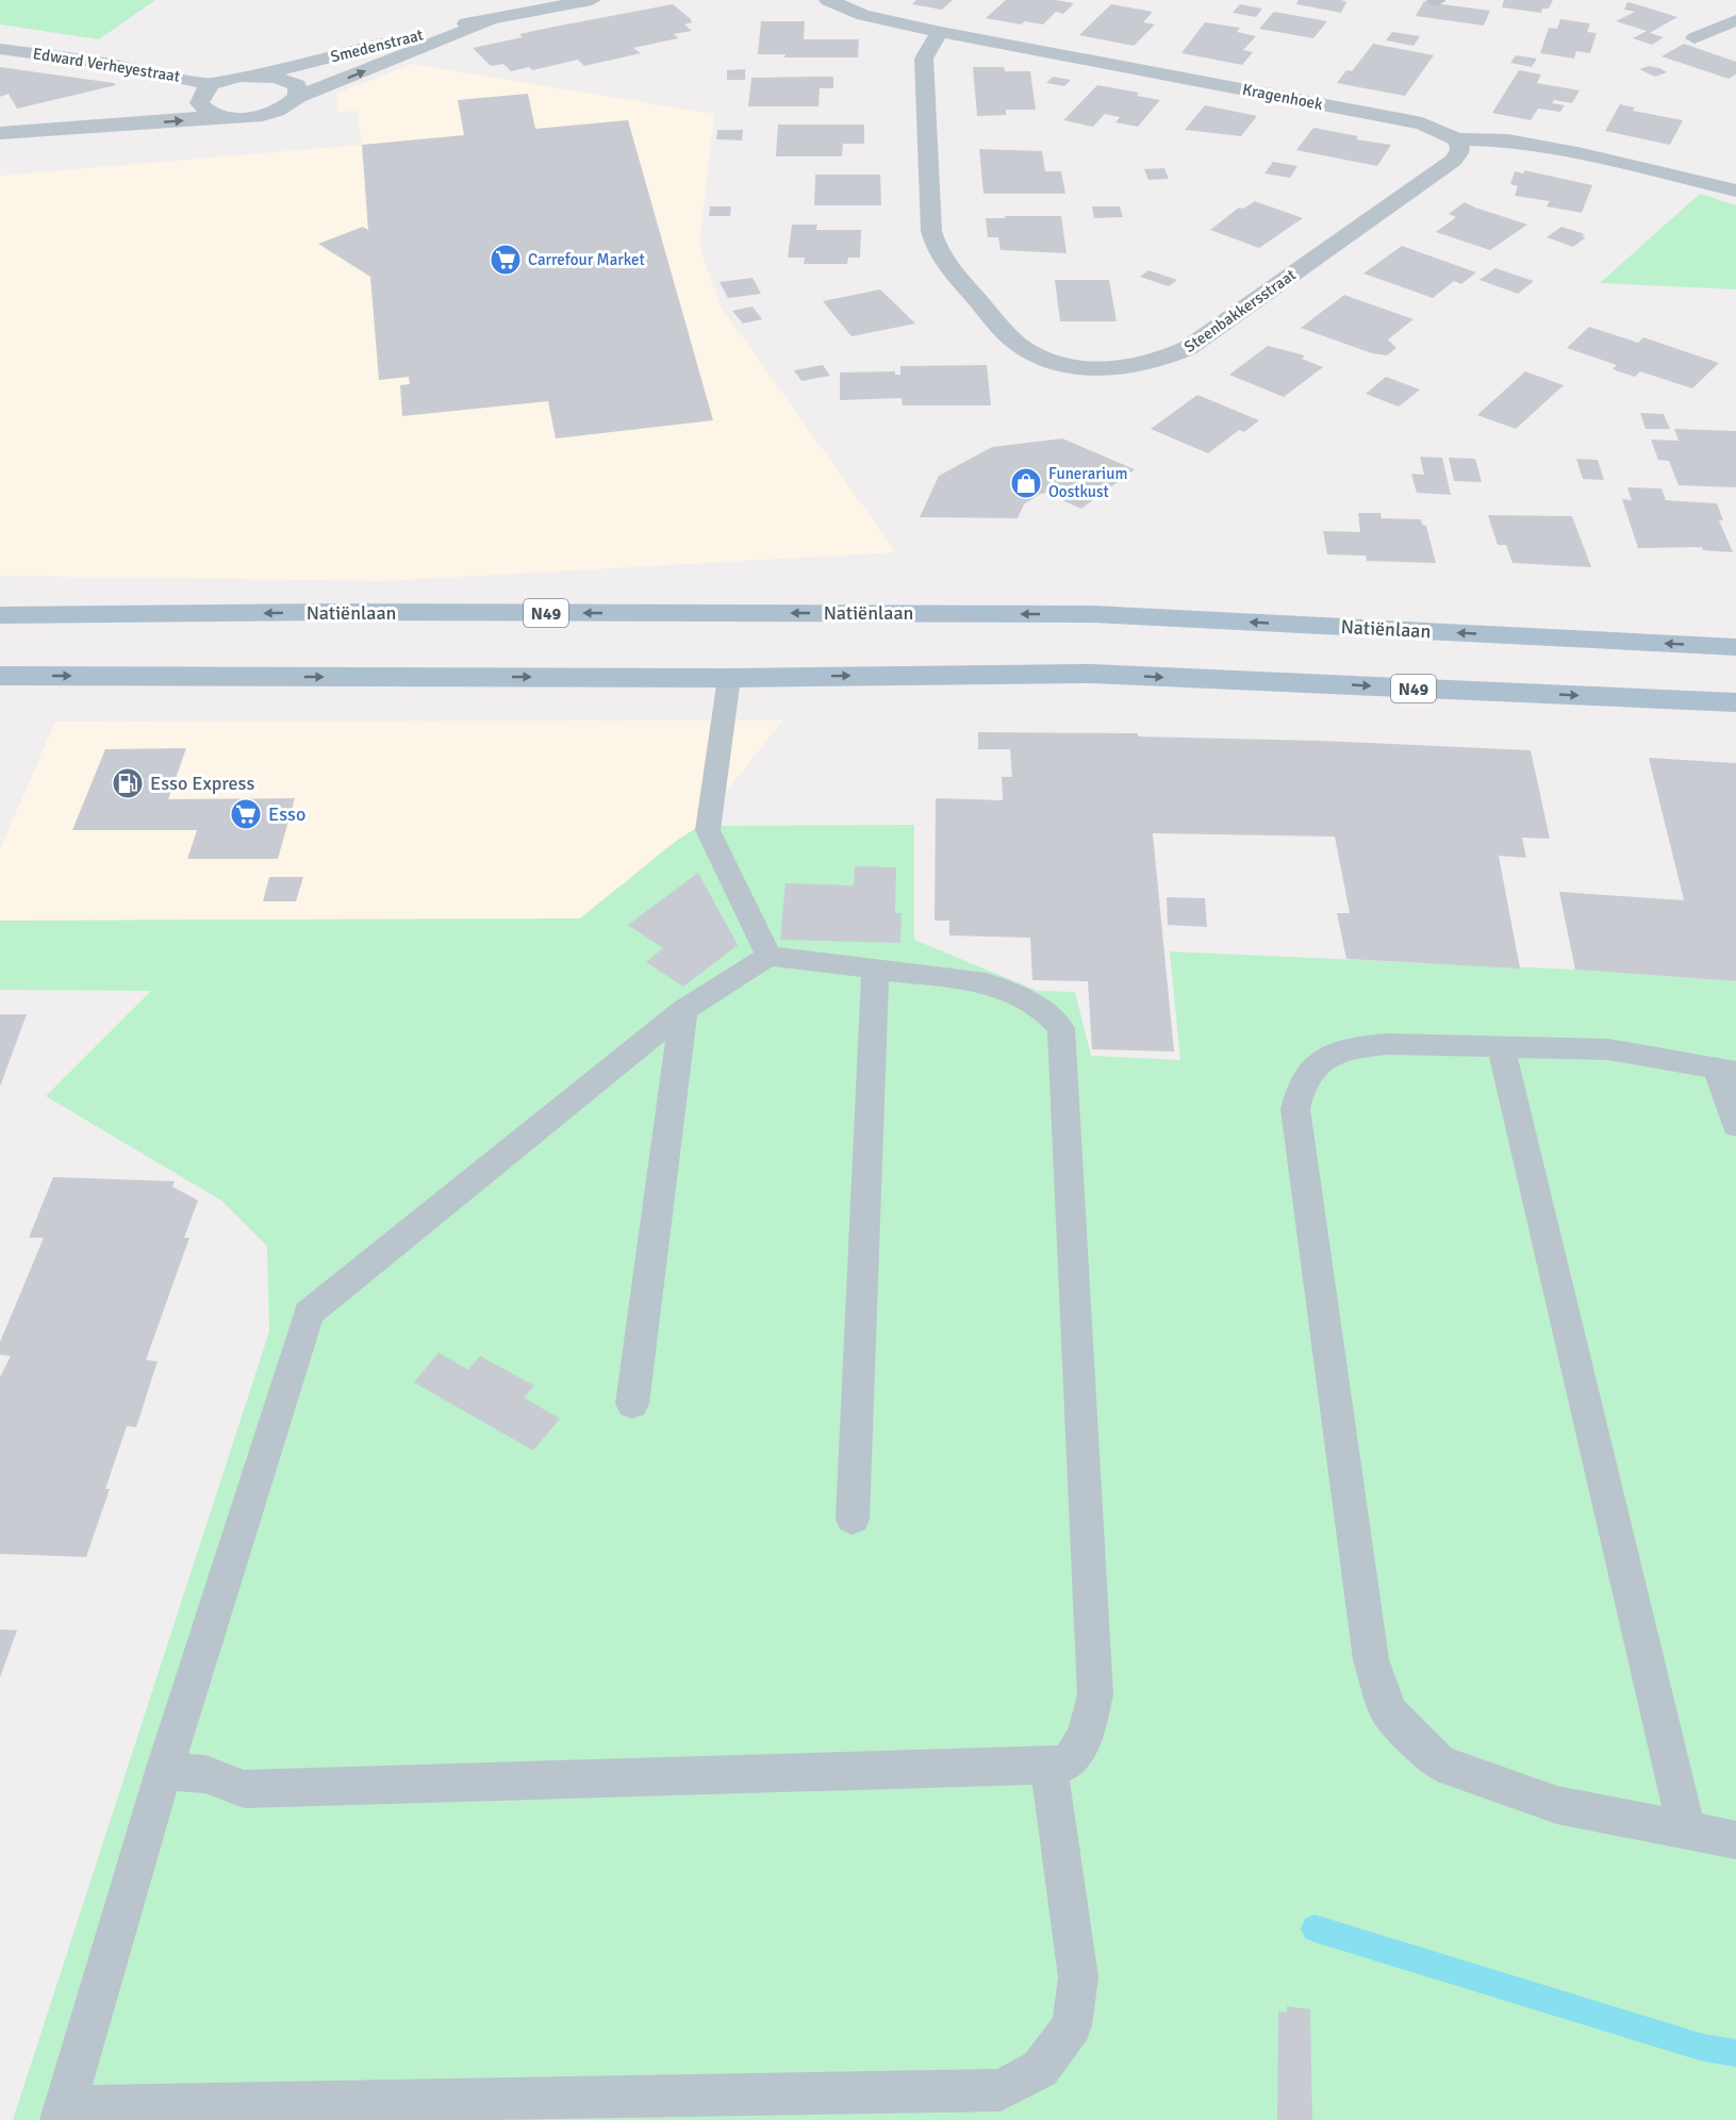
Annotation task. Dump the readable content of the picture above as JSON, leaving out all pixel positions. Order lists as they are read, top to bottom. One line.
{"streets":{"main road":["Natiënlaan","N49"],"street":["Smedenstraat","Edward Verheyestraat","Kragenhoek","Steenbakkersstraat"]},"crossings":[["Kragenhoek","Steenbakkersstraat"]],"places":{"supermarket":["Carrefour Market","Esso"],"shop":["Funerarium Oostkust"],"fuel station":["Esso Express"]}}
